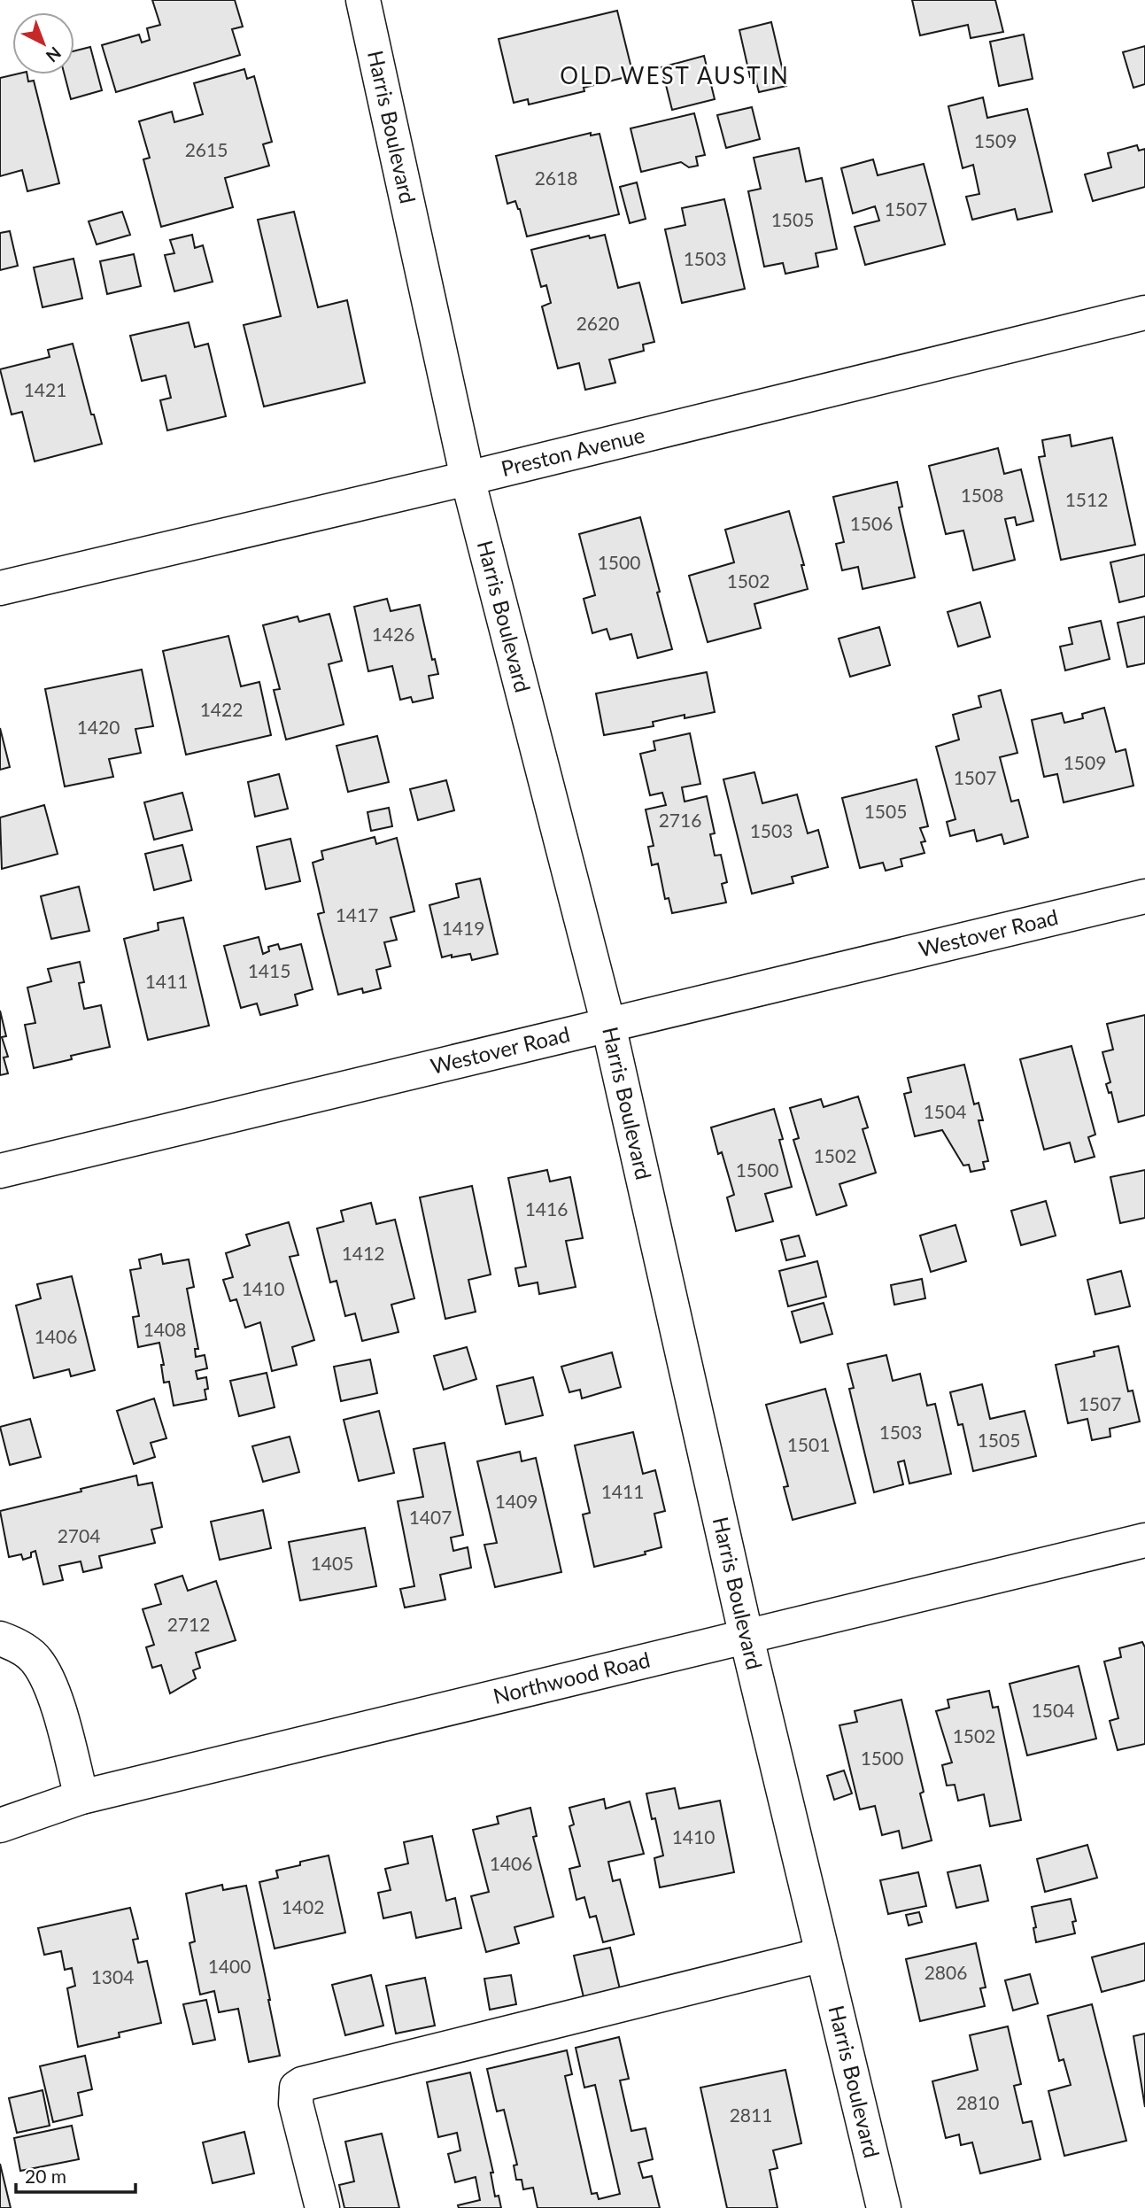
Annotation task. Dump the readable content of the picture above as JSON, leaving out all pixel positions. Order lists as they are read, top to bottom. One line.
{"streets":{"street":["Harris Boulevard","Preston Avenue","Westover Road","Northwood Road"]},"crossings":[["Harris Boulevard","Preston Avenue"],["Harris Boulevard","Westover Road"],["Harris Boulevard","Northwood Road"]],"districts":["OLD WEST AUSTIN"],"house_numbers":["1509","2615","2618","1507","1505","1503","2620","1421","1508","1512","1506","1500","1502","1426","1422","1420","1509","1507","1505","2716","1503","1417","1419","1415","1411","1504","1502","1500","1416","1412","1410","1408","1406","1507","1503","1505","1501","1411","1409","1407","2704","1405","2712","1504","1502","1500","1410","1406","1402","1400","2806","1304","2810","2811"],"scale_bar":"20 m","north":"bottom right"}
